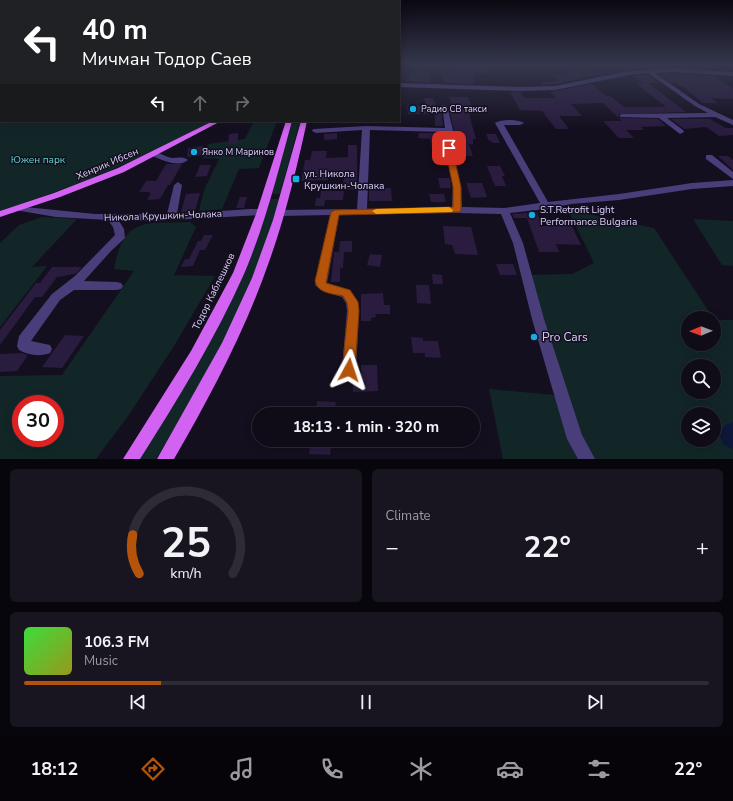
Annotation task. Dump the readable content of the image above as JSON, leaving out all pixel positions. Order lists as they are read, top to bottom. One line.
{"streets":{"main road":["Хенрик Ибсен","Тодор Каблешков"],"street":["Никола Крушкин-Чолака"]},"crossings":[["Хенрик Ибсен","Никола Крушкин-Чолака"],["Никола Крушкин-Чолака","Тодор Каблешков"]],"parks":["Южен парк"],"places":{"other":["Радио СВ такси","Янко М Маринов","S.T.Retrofit Light Performance Bulgaria","Pro Cars"],"transit":["ул. Никола Крушкин-Чолака"]},"north":"left","page":{"turn":["40 m","Мичман Тодор Саев"],"limit":"30","trip":"18:13 · 1 min · 320 m","tile":"Climate","heat":["−","22°","+"],"song":["106.3 FM","Music"],"tabs":["18:12","22°"],"gauge":["25","km/h"]}}
